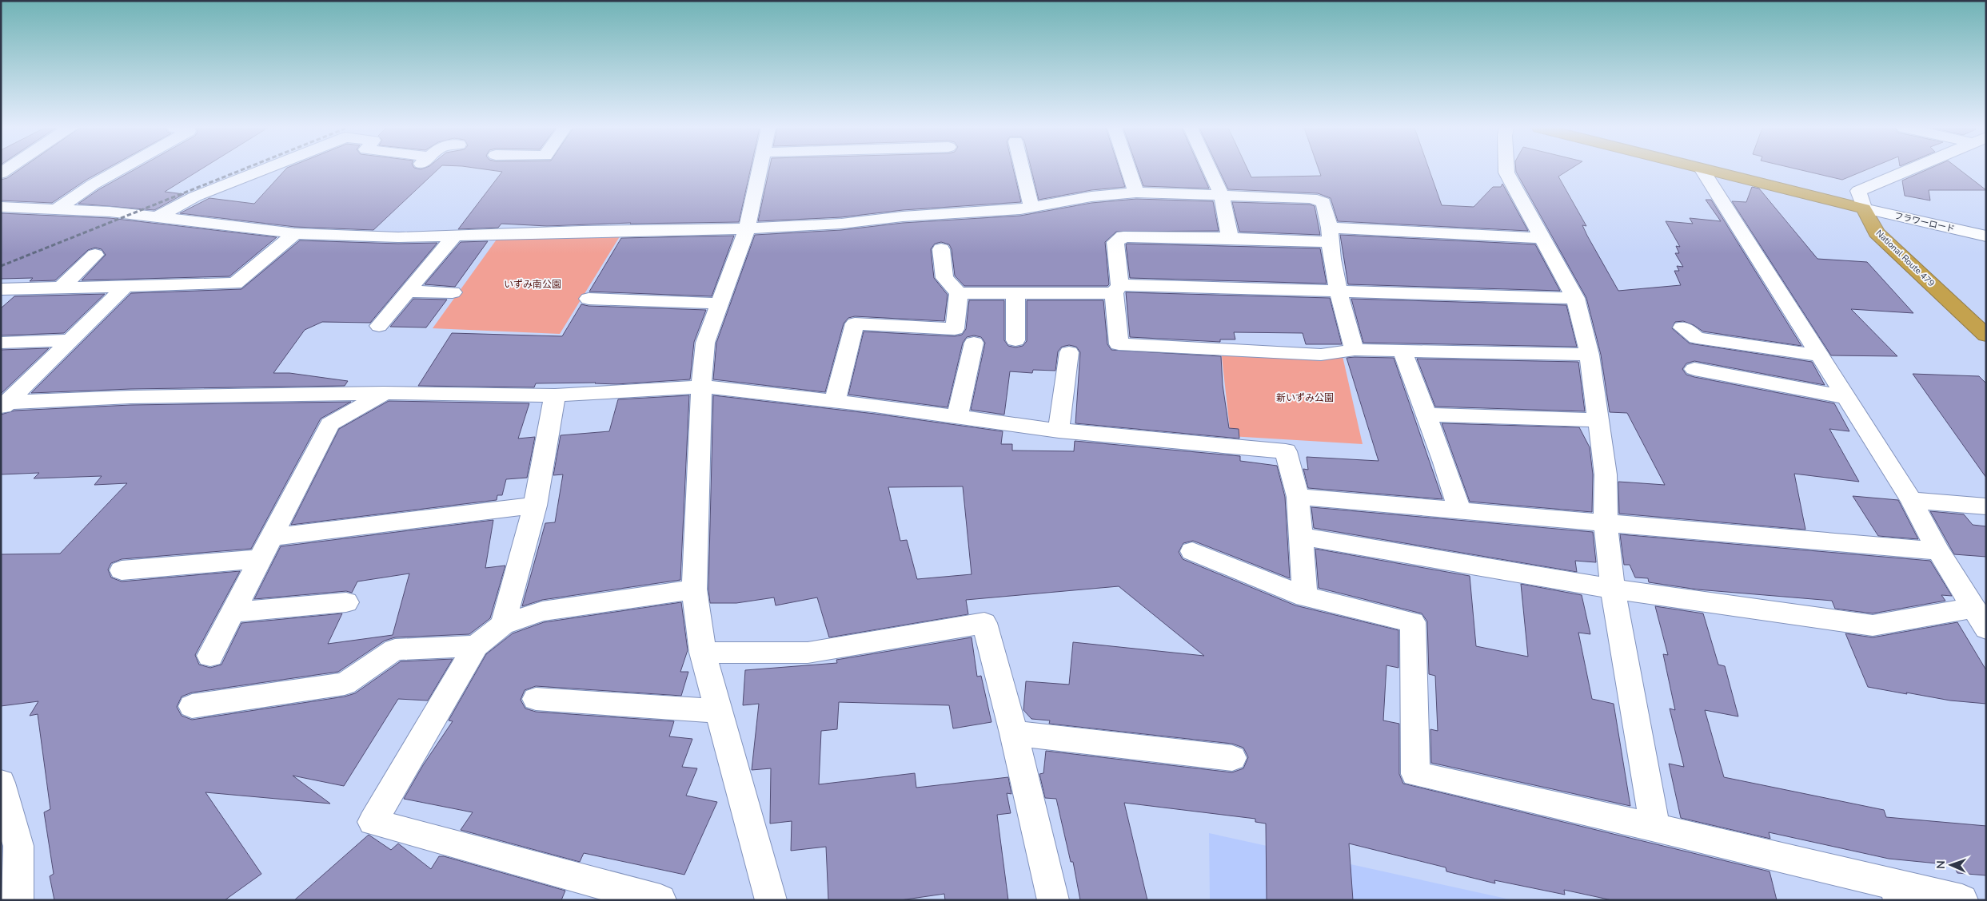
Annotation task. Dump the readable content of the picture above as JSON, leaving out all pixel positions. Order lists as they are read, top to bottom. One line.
{"streets":{"highway":["National Route 479"],"street":["フラワーロード"]},"crossings":[["フラワーロード","National Route 479"]],"parks":["いずみ南公園","新いずみ公園"],"north":"left"}
